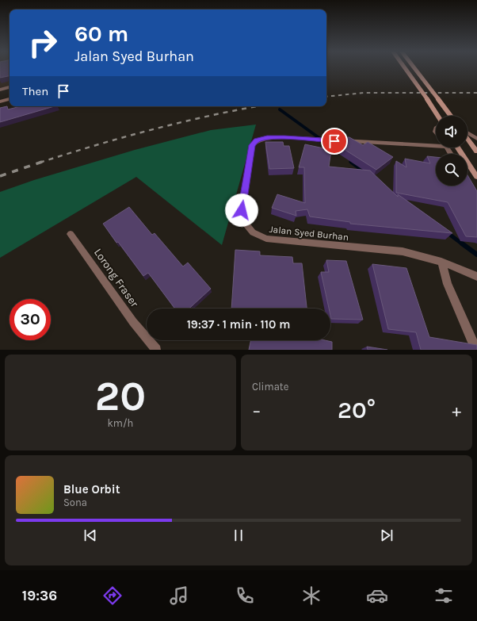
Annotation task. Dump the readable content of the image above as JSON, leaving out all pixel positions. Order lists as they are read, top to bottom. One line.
{"streets":{"street":["Jalan Syed Burhan","Lorong Fraser"]},"page":{"turn":["60 m","Jalan Syed Burhan"],"then":"Then","limit":"30","trip":"19:37 · 1 min · 110 m","tile":[["20","km/h"],"Climate"],"heat":["−","20°","+"],"song":["Blue Orbit","Sona"],"tabs":"19:36"}}
